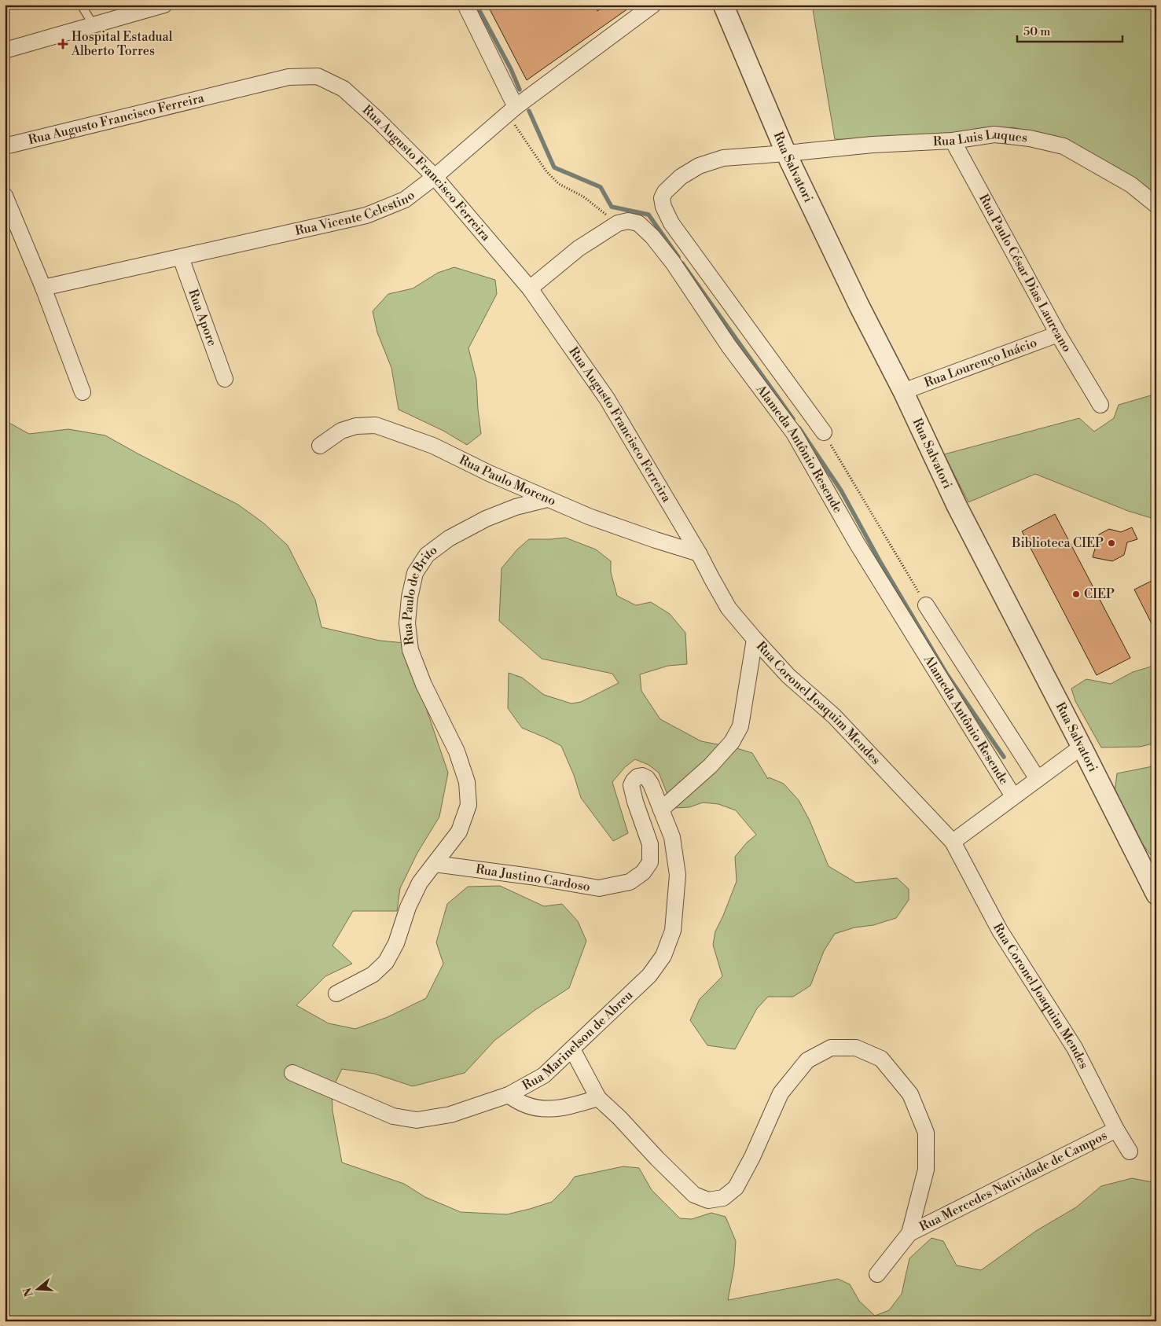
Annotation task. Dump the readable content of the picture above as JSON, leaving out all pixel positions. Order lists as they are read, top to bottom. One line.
{"streets":{"street":["Rua Augusto Francisco Ferreira","Rua Luis Luques","Rua Salvatori","Rua Vicente Celestino","Rua Paulo César Dias Laureano","Rua Apore","Rua Lourenço Inácio","Alameda Antônio Resende","Rua Paulo Moreno","Rua Paulo de Brito","Rua Coronel Joaquim Mendes","Rua Justino Cardoso","Rua Marinelson de Abreu","Rua Mercedes Natividade de Campos"]},"crossings":[["Rua Augusto Francisco Ferreira","Rua Vicente Celestino"],["Rua Augusto Francisco Ferreira","Rua Paulo Moreno"],["Rua Augusto Francisco Ferreira","Rua Coronel Joaquim Mendes"],["Rua Luis Luques","Rua Salvatori"],["Rua Luis Luques","Rua Paulo César Dias Laureano"],["Rua Luis Luques","Alameda Antônio Resende"],["Rua Salvatori","Rua Lourenço Inácio"],["Rua Vicente Celestino","Rua Apore"],["Rua Paulo César Dias Laureano","Rua Lourenço Inácio"],["Rua Paulo Moreno","Rua Paulo de Brito"],["Rua Paulo Moreno","Rua Coronel Joaquim Mendes"],["Rua Paulo de Brito","Rua Justino Cardoso"],["Rua Coronel Joaquim Mendes","Rua Mercedes Natividade de Campos"],["Rua Justino Cardoso","Rua Marinelson de Abreu"],["Rua Marinelson de Abreu","Rua Mercedes Natividade de Campos"]],"places":{"health":["Hospital Estadual Alberto Torres"],"other":["Biblioteca CIEP","CIEP"]},"scale_bar":"50 m","north":"left"}
